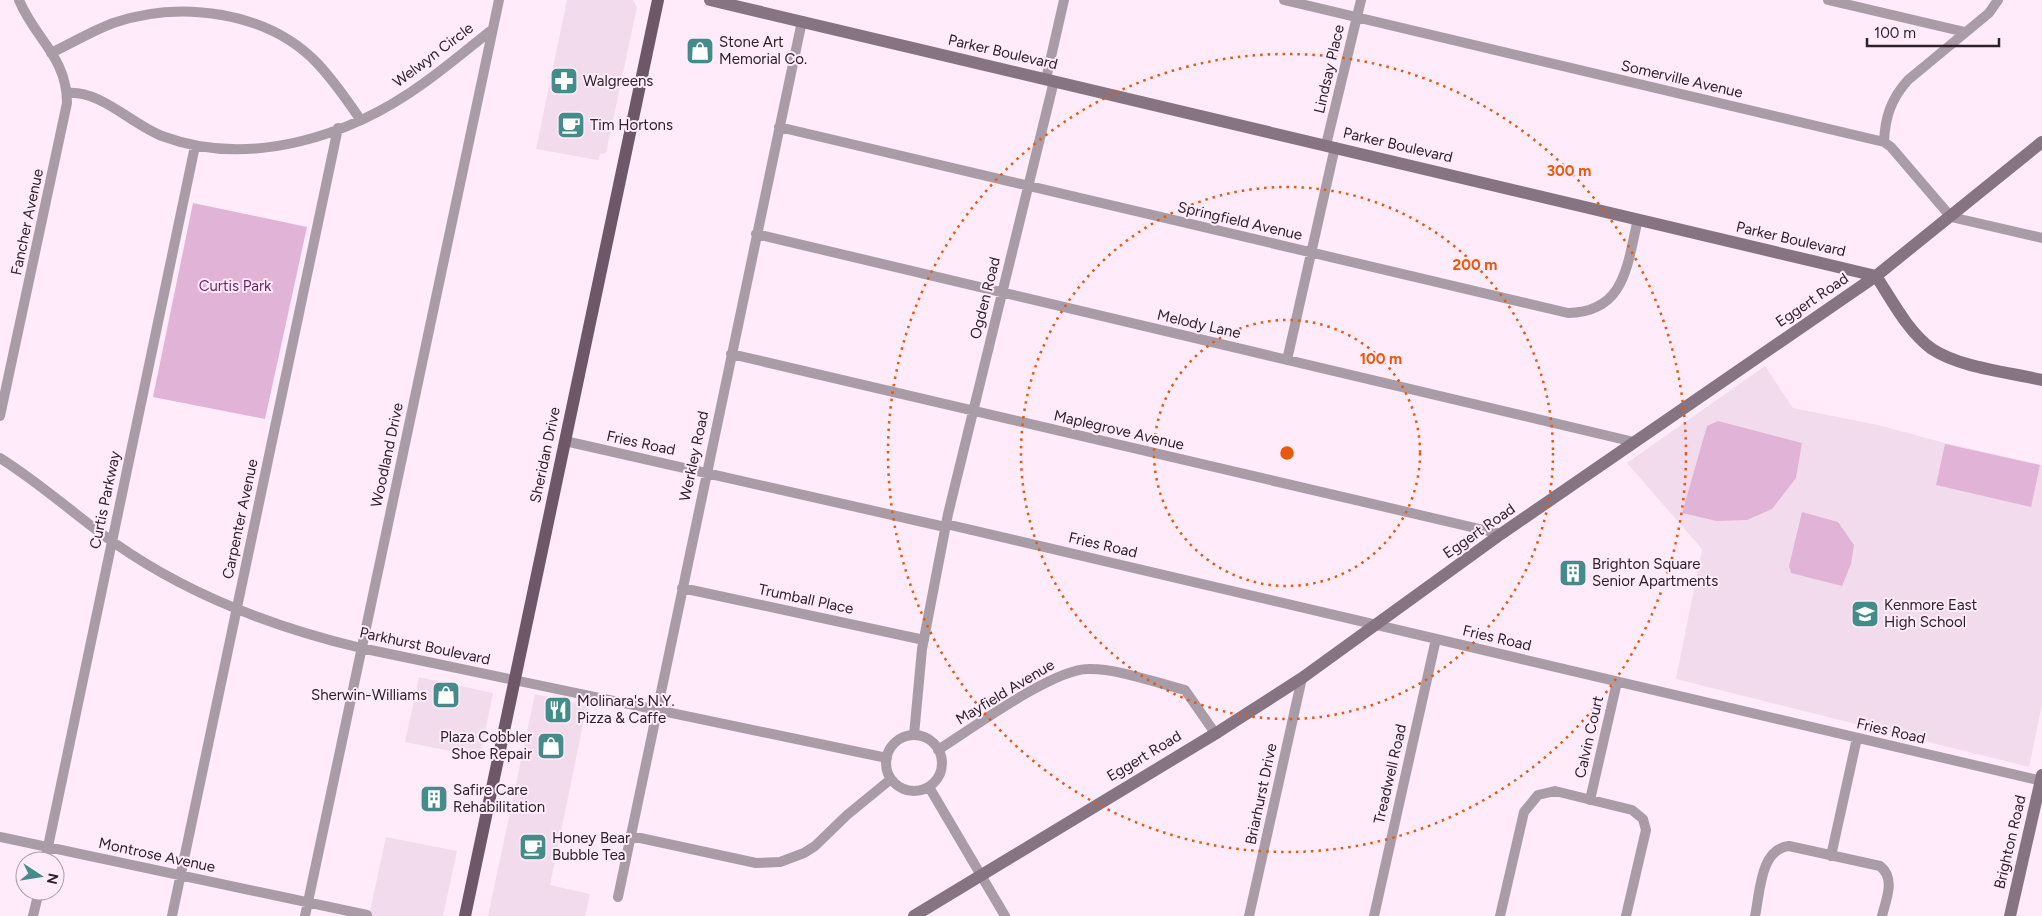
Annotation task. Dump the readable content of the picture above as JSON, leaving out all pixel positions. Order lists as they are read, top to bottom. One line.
{"streets":{"main road":["Sheridan Drive"],"street":["Parker Boulevard","Welwyn Circle","Lindsay Place","Somerville Avenue","Springfield Avenue","Fancher Avenue","Ogden Road","Eggert Road","Melody Lane","Maplegrove Avenue","Fries Road","Woodland Drive","Werkley Road","Curtis Parkway","Carpenter Avenue","Trumball Place","Parkhurst Boulevard","Mayfield Avenue","Calvin Court","Treadwell Road","Briarhurst Drive","Brighton Road","Montrose Avenue"]},"crossings":[["Parker Boulevard","Lindsay Place"],["Parker Boulevard","Springfield Avenue"],["Parker Boulevard","Ogden Road"],["Parker Boulevard","Eggert Road"],["Parker Boulevard","Werkley Road"],["Welwyn Circle","Fancher Avenue"],["Welwyn Circle","Woodland Drive"],["Welwyn Circle","Curtis Parkway"],["Welwyn Circle","Carpenter Avenue"],["Lindsay Place","Somerville Avenue"],["Lindsay Place","Springfield Avenue"],["Lindsay Place","Melody Lane"],["Springfield Avenue","Ogden Road"],["Springfield Avenue","Werkley Road"],["Ogden Road","Melody Lane"],["Ogden Road","Maplegrove Avenue"],["Ogden Road","Fries Road"],["Ogden Road","Trumball Place"],["Ogden Road","Parkhurst Boulevard"],["Ogden Road","Mayfield Avenue"],["Eggert Road","Melody Lane"],["Eggert Road","Maplegrove Avenue"],["Eggert Road","Fries Road"],["Eggert Road","Mayfield Avenue"],["Eggert Road","Briarhurst Drive"],["Melody Lane","Werkley Road"],["Maplegrove Avenue","Werkley Road"],["Fries Road","Sheridan Drive"],["Fries Road","Werkley Road"],["Fries Road","Calvin Court"],["Fries Road","Treadwell Road"],["Fries Road","Brighton Road"],["Woodland Drive","Parkhurst Boulevard"],["Woodland Drive","Montrose Avenue"],["Sheridan Drive","Parkhurst Boulevard"],["Werkley Road","Trumball Place"],["Werkley Road","Parkhurst Boulevard"],["Curtis Parkway","Parkhurst Boulevard"],["Curtis Parkway","Montrose Avenue"],["Carpenter Avenue","Parkhurst Boulevard"],["Carpenter Avenue","Montrose Avenue"],["Parkhurst Boulevard","Mayfield Avenue"]],"parks":["Curtis Park"],"places":{"shop":["Stone Art Memorial Co.","Sherwin-Williams","Plaza Cobbler Shoe Repair"],"pharmacy":["Walgreens"],"cafe":["Tim Hortons","Honey Bear Bubble Tea"],"building":["Brighton Square Senior Apartments","Safire Care Rehabilitation"],"school or university":["Kenmore East High School"],"restaurant":["Molinara's N.Y. Pizza & Caffe"]},"scale_bar":"100 m","north":"right","rings":["300 m","200 m","100 m"]}
